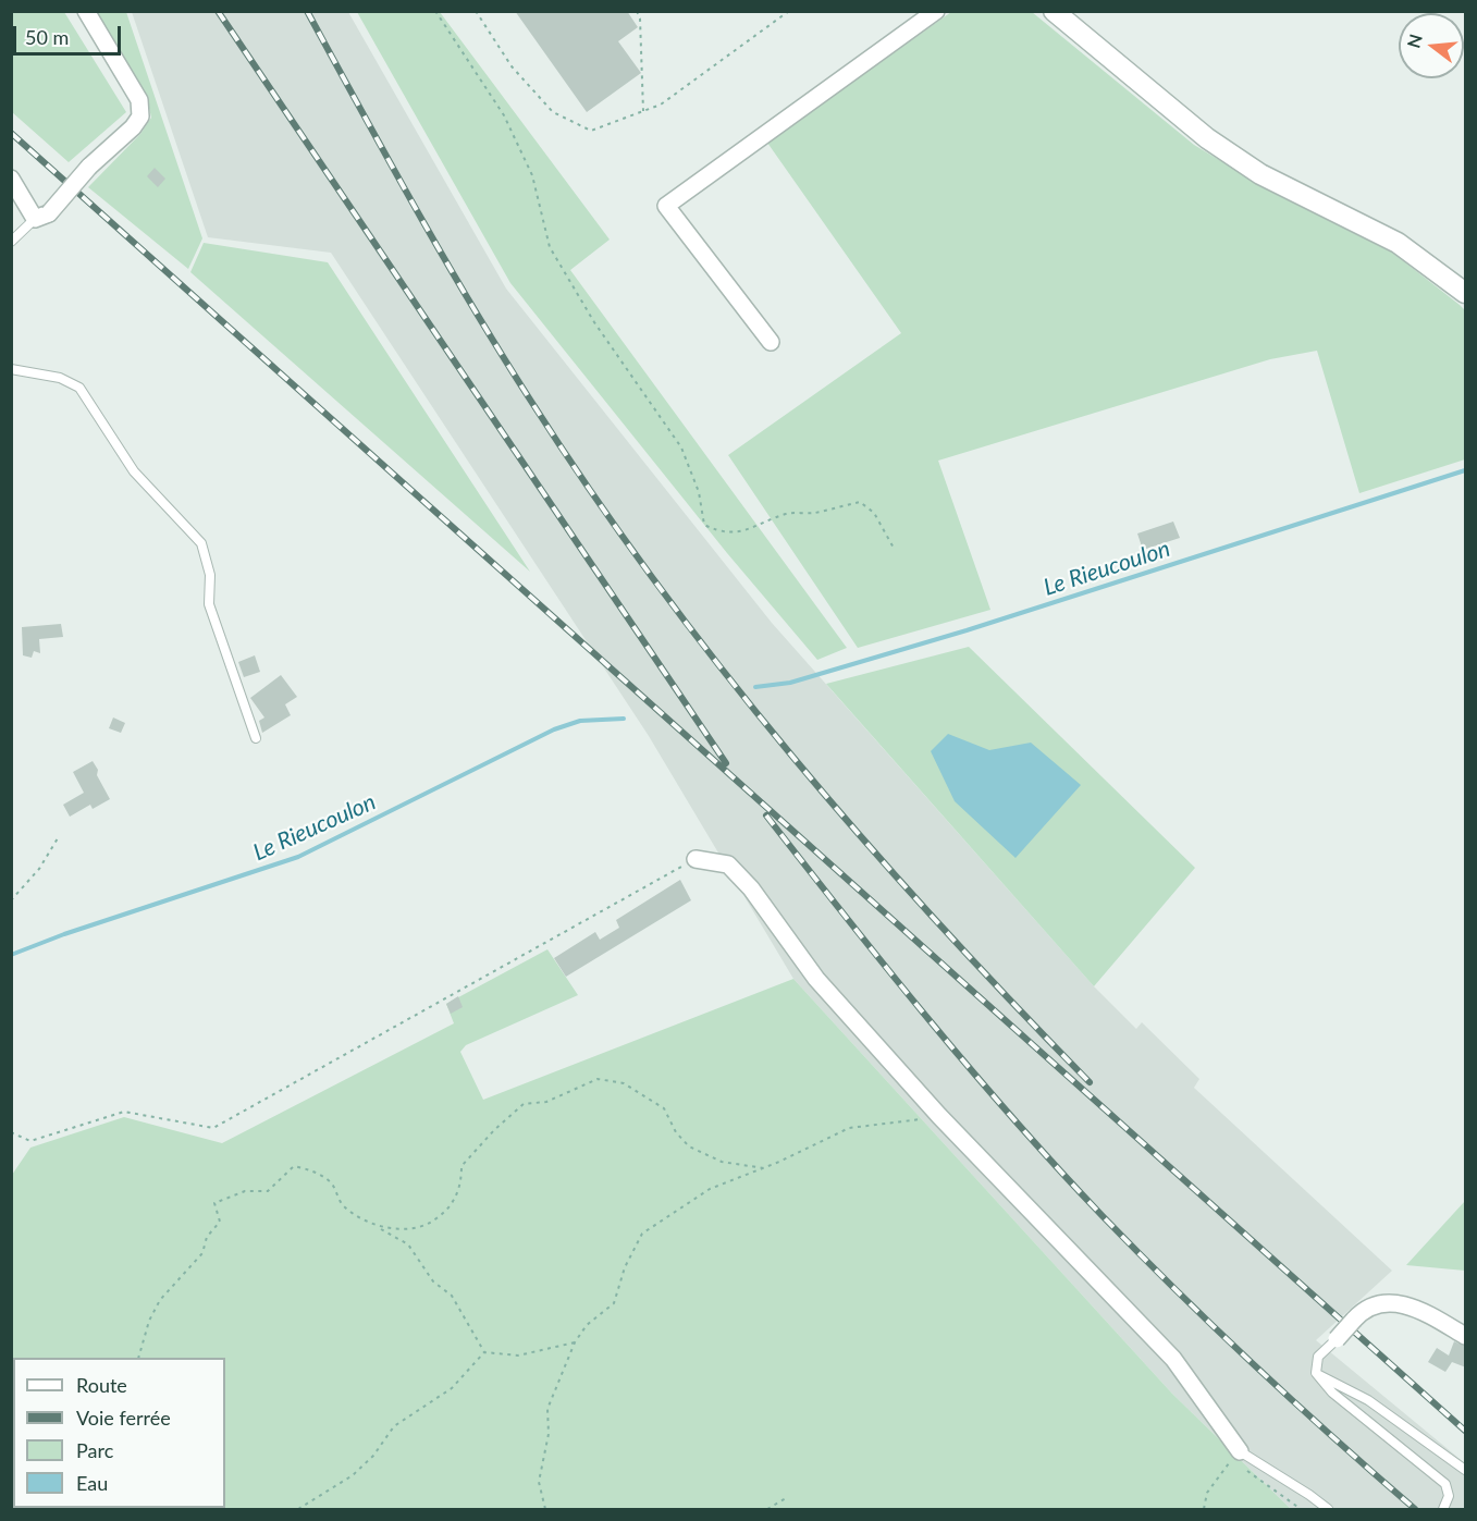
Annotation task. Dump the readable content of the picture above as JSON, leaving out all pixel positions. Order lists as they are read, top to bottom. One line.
{"water":["Le Rieucoulon"],"legend":["Route","Voie ferrée","Parc","Eau"],"scale_bar":"50 m","north":"left"}
